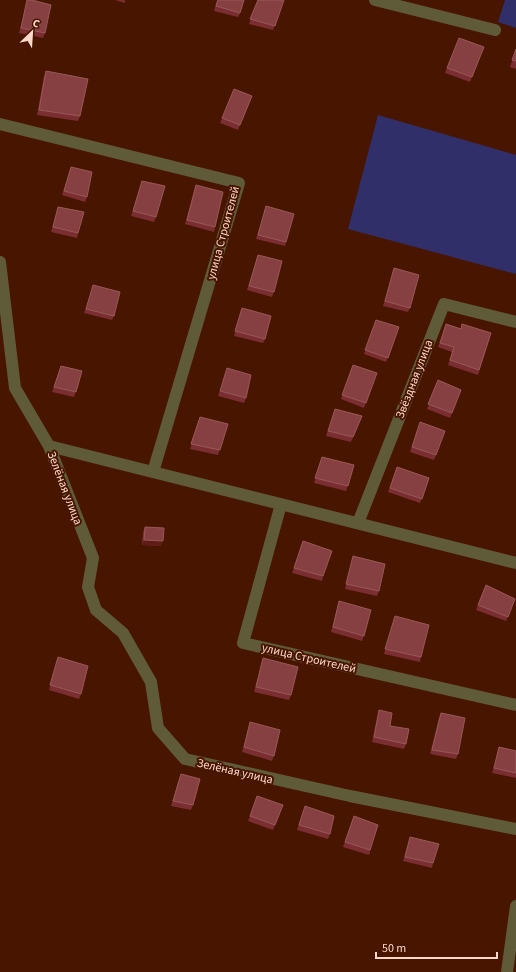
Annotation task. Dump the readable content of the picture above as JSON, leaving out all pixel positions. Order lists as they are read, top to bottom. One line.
{"streets":{"street":["улица Строителей","Звёздная улица","Зелёная улица"]},"scale_bar":"50 m","north":"top right"}
